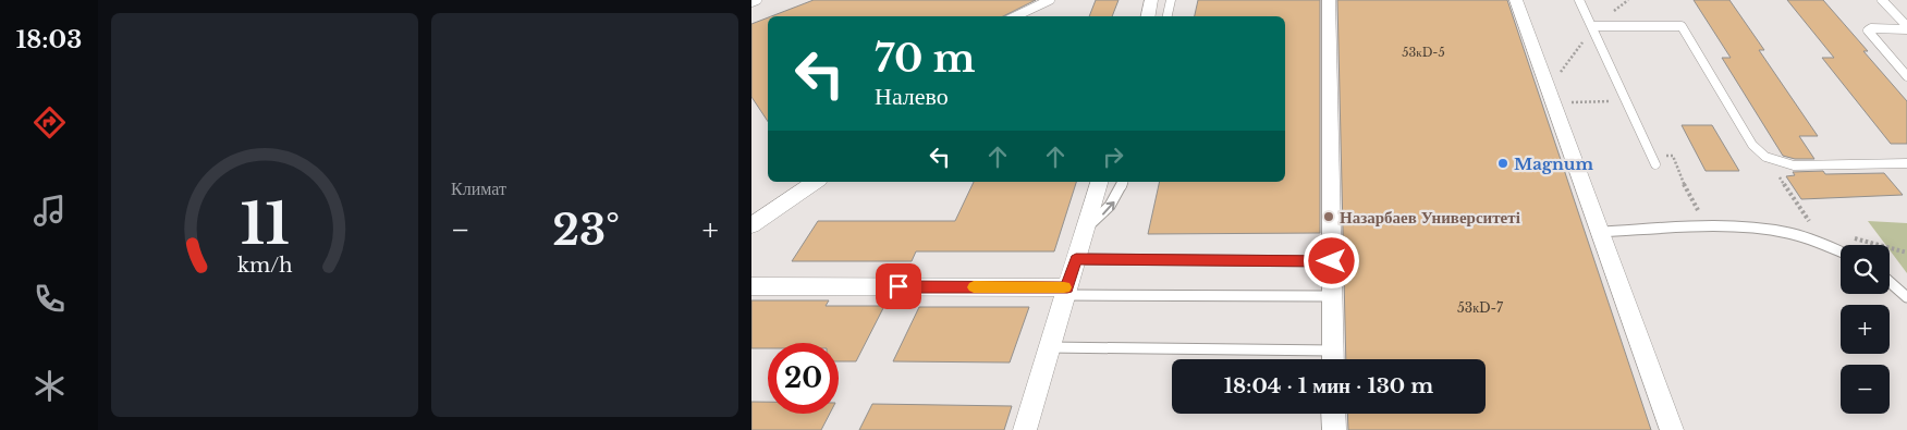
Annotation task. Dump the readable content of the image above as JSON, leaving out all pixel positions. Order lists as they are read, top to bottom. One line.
{"places":["Magnum","Назарбаев Университеті"],"house_numbers":["53кD-5","53кD-7"],"page":{"tabs":"18:03","tile":"Климат","turn":["70 m","Налево"],"heat":["−","23°","+"],"map_buttons":["+","−"],"limit":"20","trip":"18:04 · 1 мин · 130 m","gauge":["11","km/h"]}}
